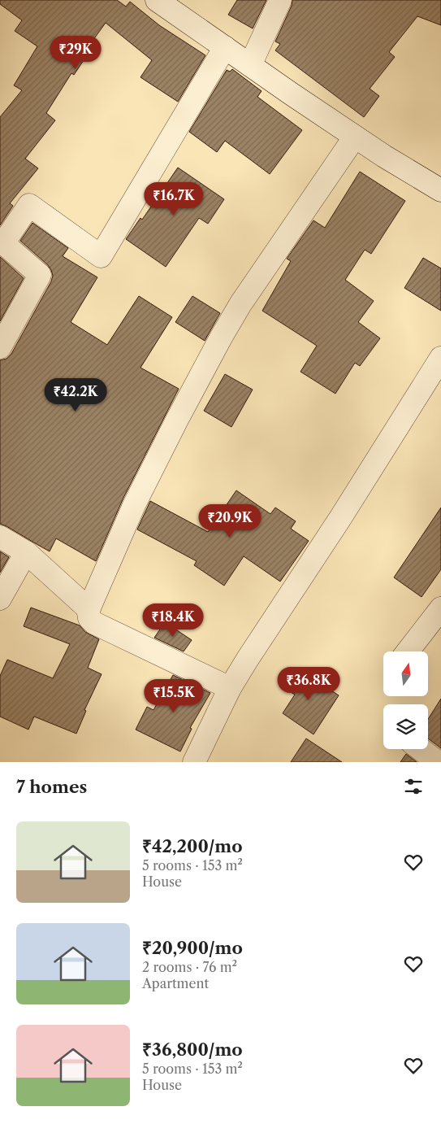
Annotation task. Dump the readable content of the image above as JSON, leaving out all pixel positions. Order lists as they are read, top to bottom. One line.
{"north":"top","page":{"price":["₹29K","₹16.7K","₹42.2K","₹20.9K","₹18.4K","₹36.8K","₹15.5K"],"heading":"7 homes","list":[{"name":"₹42,200/mo","note":"5 rooms · 153 m² · House"},{"name":"₹20,900/mo","note":"2 rooms · 76 m² · Apartment"},{"name":"₹36,800/mo","note":"5 rooms · 153 m² · House"}]}}
